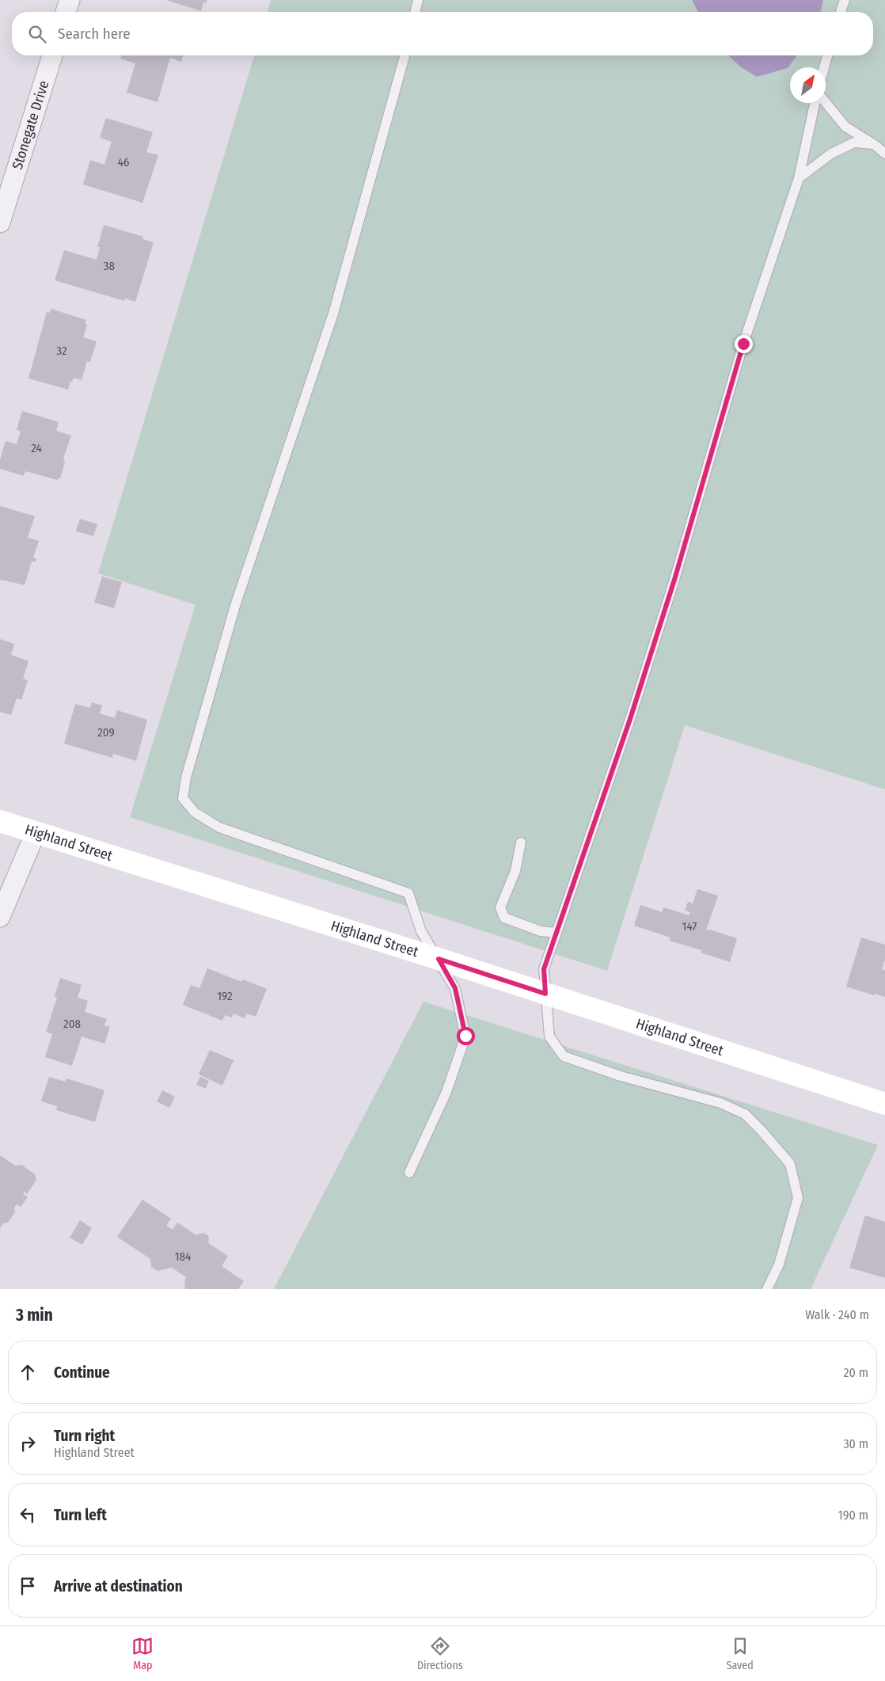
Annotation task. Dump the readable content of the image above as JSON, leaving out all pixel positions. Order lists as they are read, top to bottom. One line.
{"streets":{"street":["Stonegate Drive","Highland Street"]},"house_numbers":["46","38","32","24","209","147","192","208","184"],"north":"top right","page":{"search":"Search here","heading":["3 min","Walk · 240 m"],"list":[["Continue","20 m"],["Turn right","Highland Street","30 m"],["Turn left","190 m"],"Arrive at destination"],"nav":["Map","Directions","Saved"]}}
